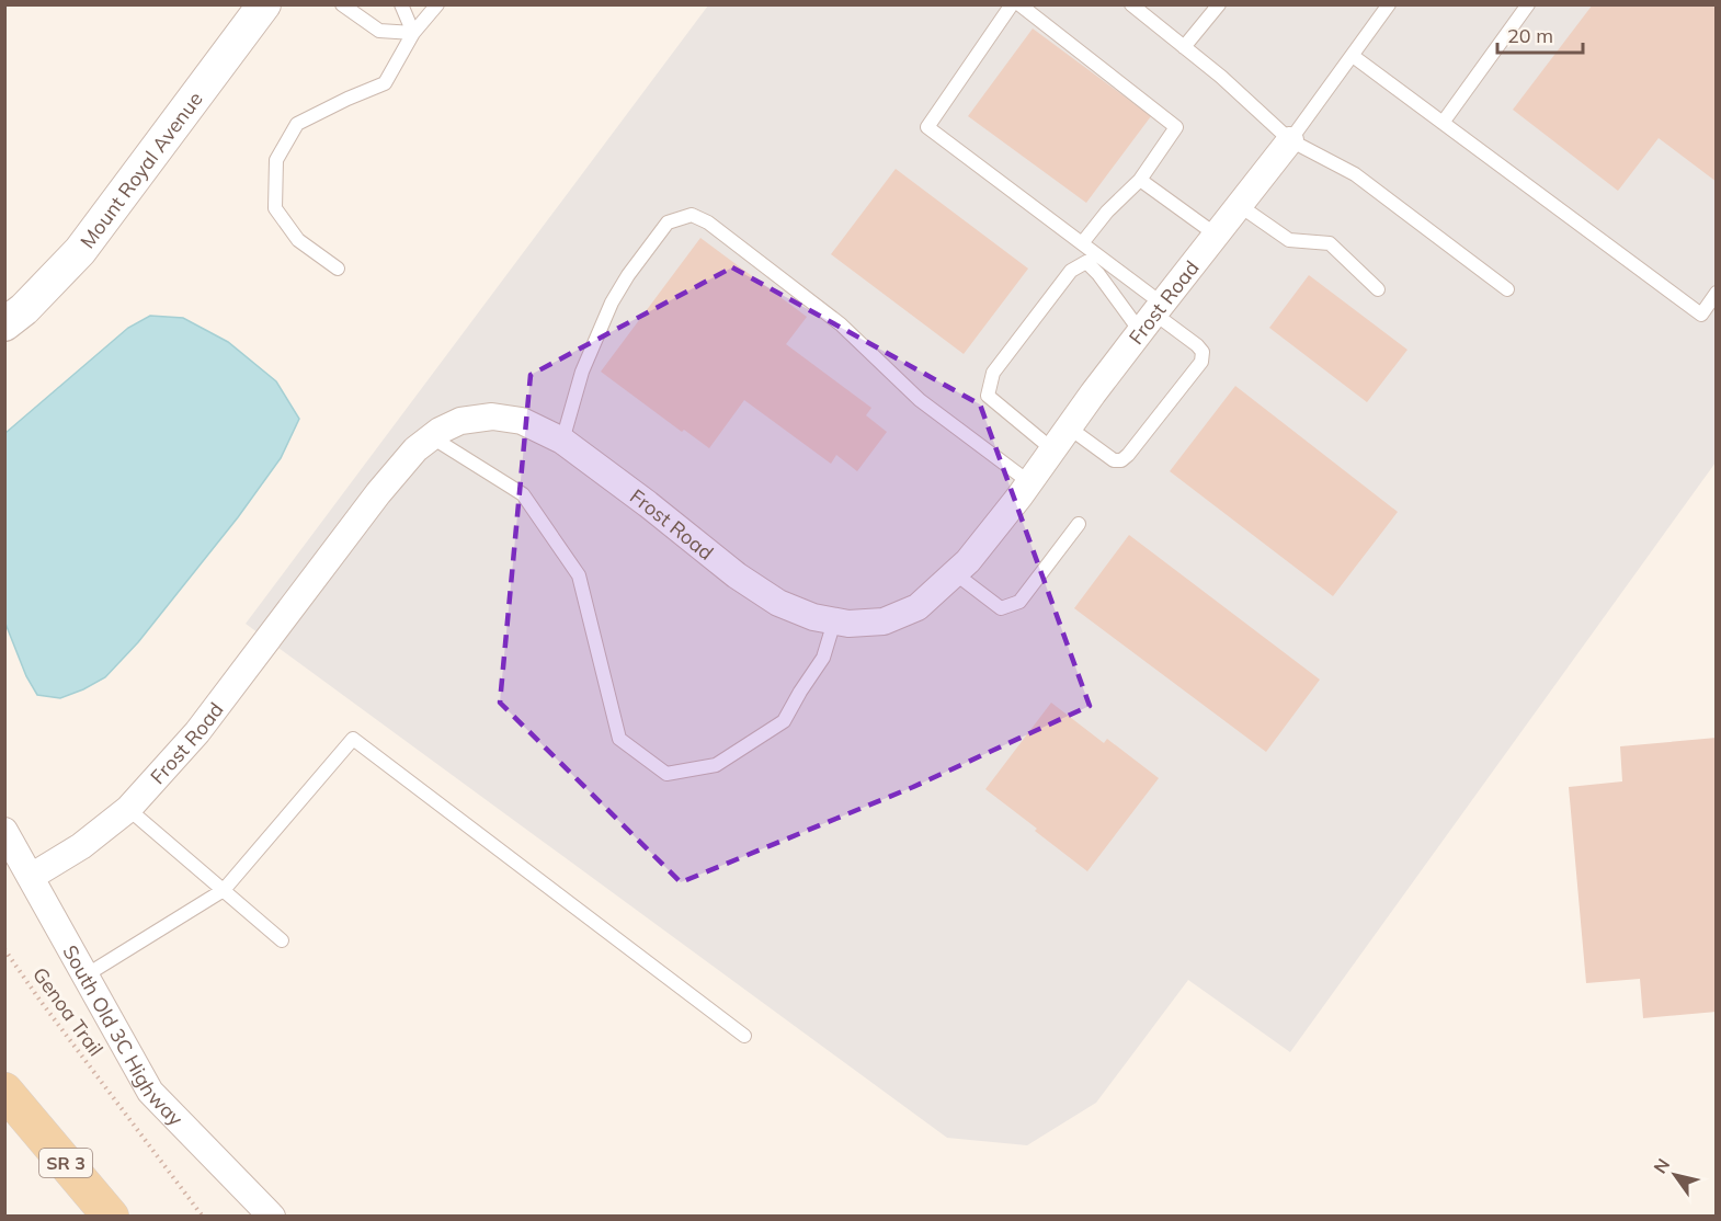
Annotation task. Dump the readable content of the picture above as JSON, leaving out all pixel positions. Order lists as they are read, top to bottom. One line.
{"streets":{"main road":["SR 3"],"street":["Mount Royal Avenue","Frost Road","South Old 3C Highway"],"path":["Genoa Trail"]},"crossings":[["Frost Road","South Old 3C Highway"]],"scale_bar":"20 m","north":"top left"}
